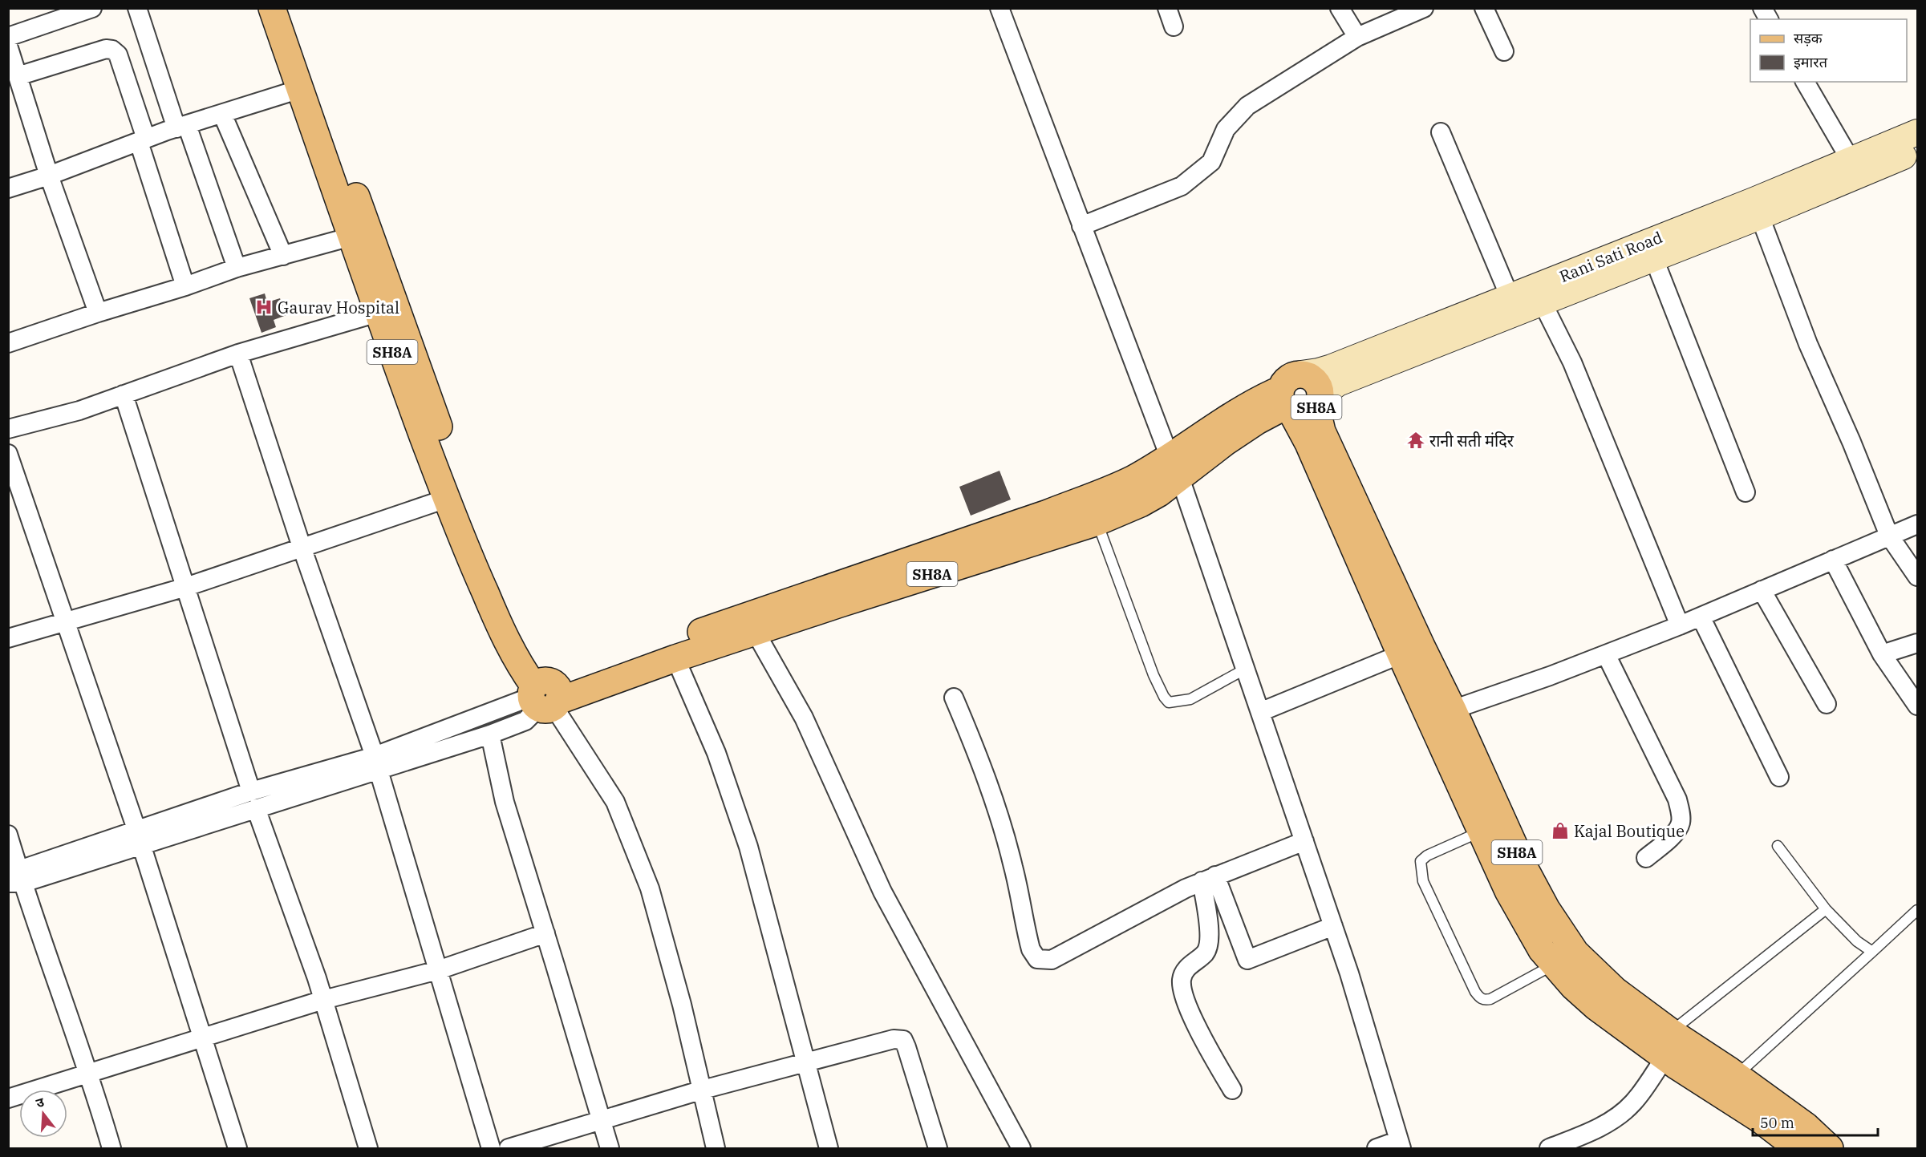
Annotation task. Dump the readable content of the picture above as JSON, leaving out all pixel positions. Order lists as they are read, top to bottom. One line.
{"streets":{"main road":["SH8A"],"street":["Rani Sati Road"]},"crossings":[["Rani Sati Road","SH8A"]],"places":{"hospital":["Gaurav Hospital"],"temple":["रानी सती मंदिर"],"shop":["Kajal Boutique"]},"legend":["सड़क","इमारत"],"scale_bar":"50 m","north":"top"}
